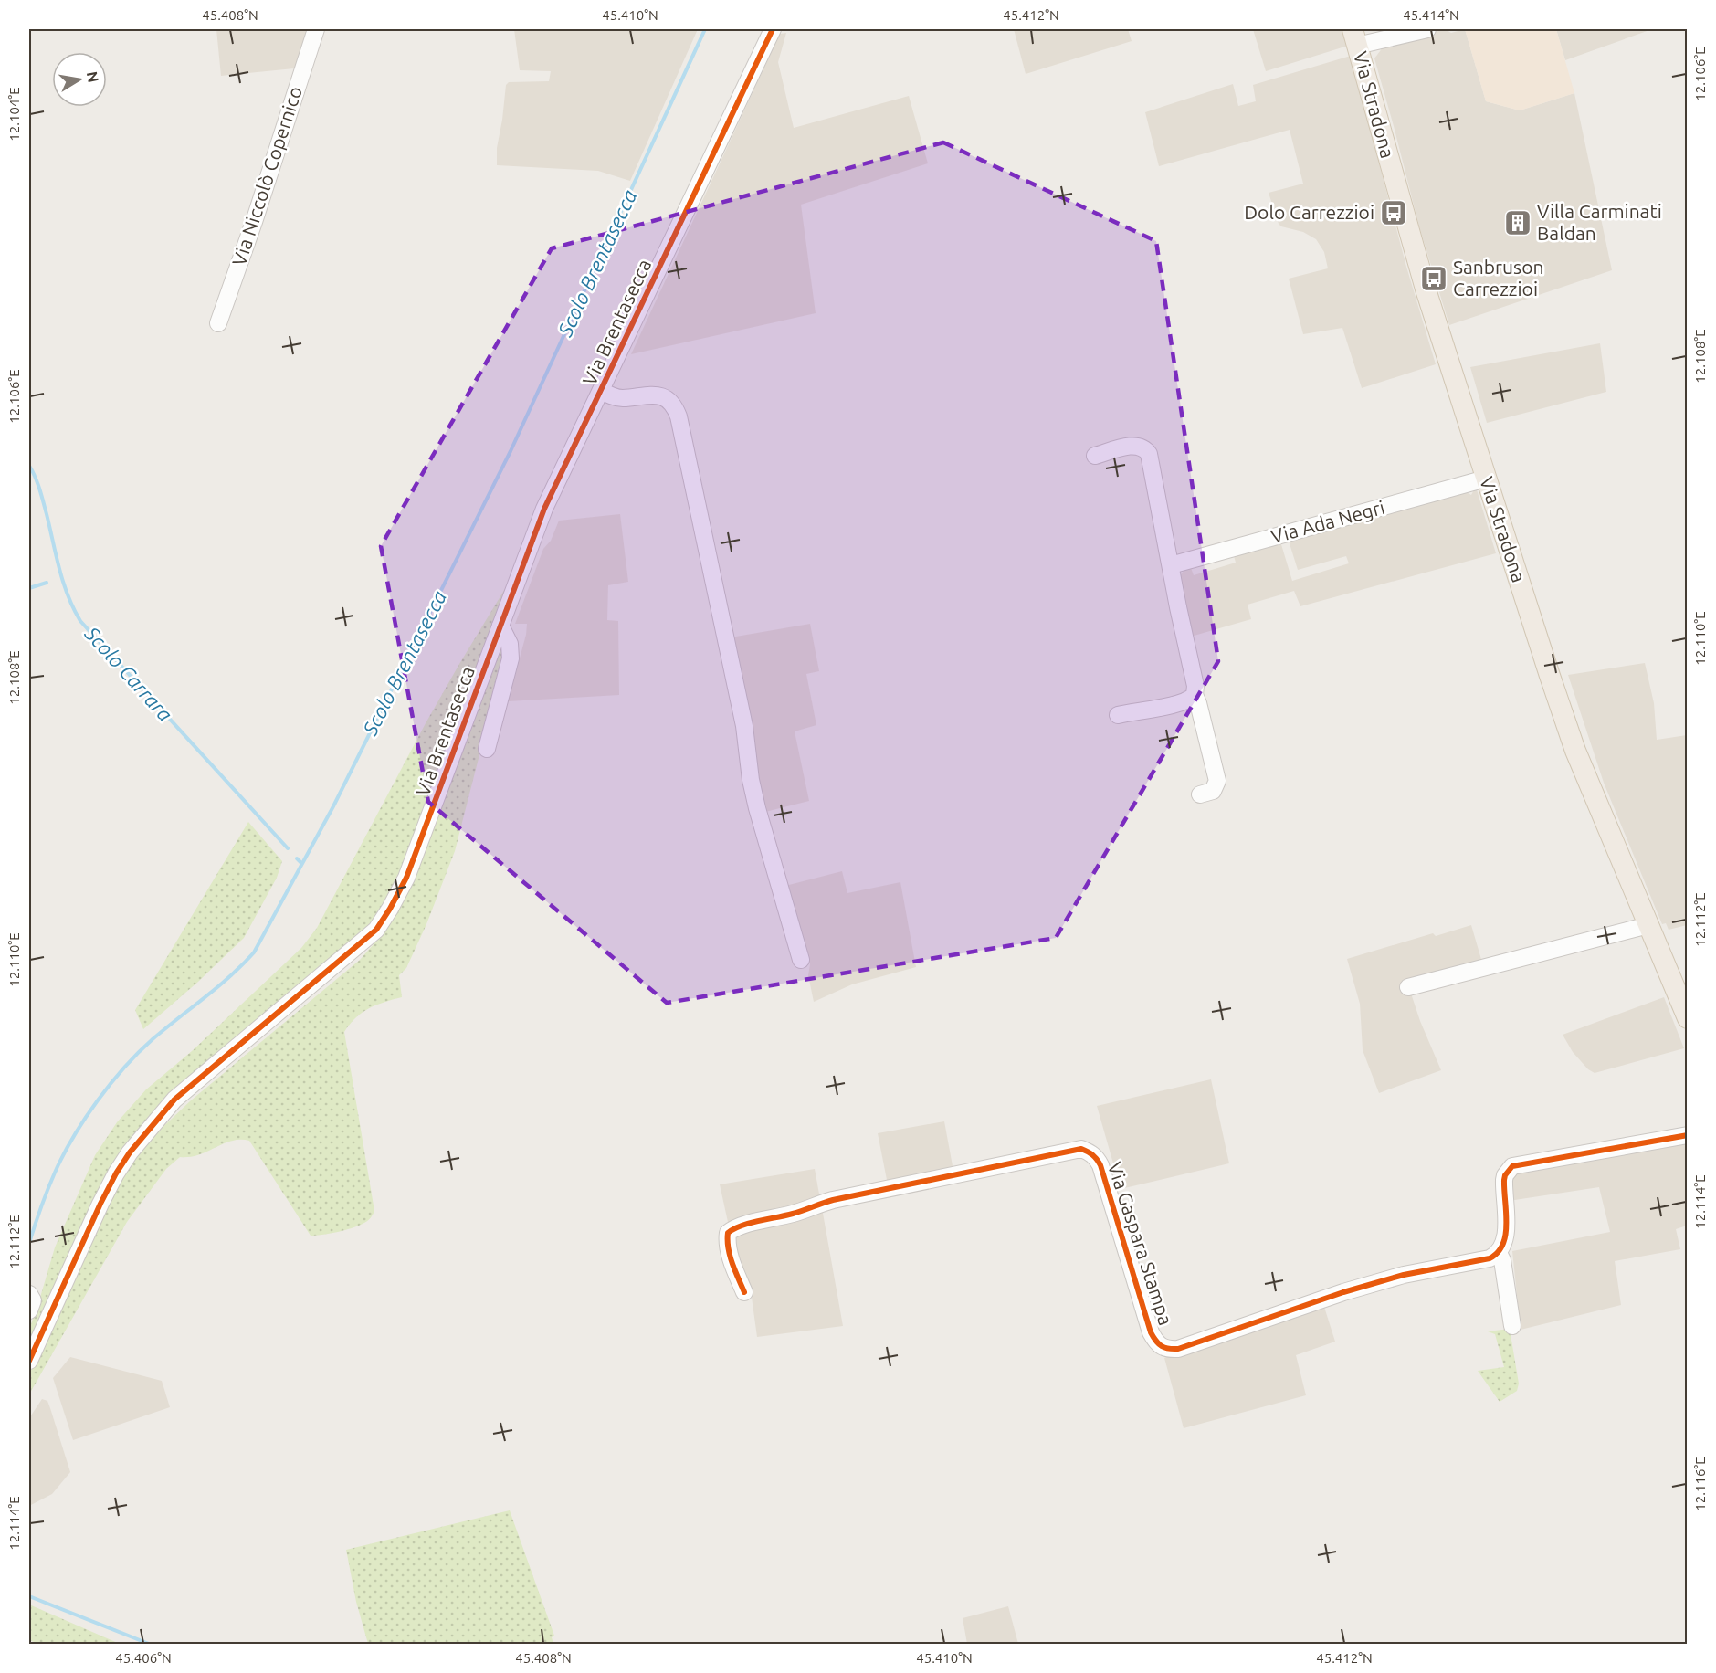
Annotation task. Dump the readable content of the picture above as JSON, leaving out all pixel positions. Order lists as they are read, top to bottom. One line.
{"streets":{"main road":["Via Stradona"],"street":["Via Niccolò Copernico","Via Brentasecca","Via Ada Negri","Via Gaspara Stampa"]},"crossings":[["Via Stradona","Via Ada Negri"]],"water":["Scolo Brentasecca","Scolo Carrara"],"places":{"bus stop":["Dolo Carrezzioi","Sanbruson Carrezzioi"],"building":["Villa Carminati Baldan"]},"north":"right","coordinates":["45.408°N","45.410°N","45.412°N","45.414°N","12.106°E","12.104°E","12.108°E","12.110°E","12.112°E","12.114°E","12.116°E","45.406°N"]}
